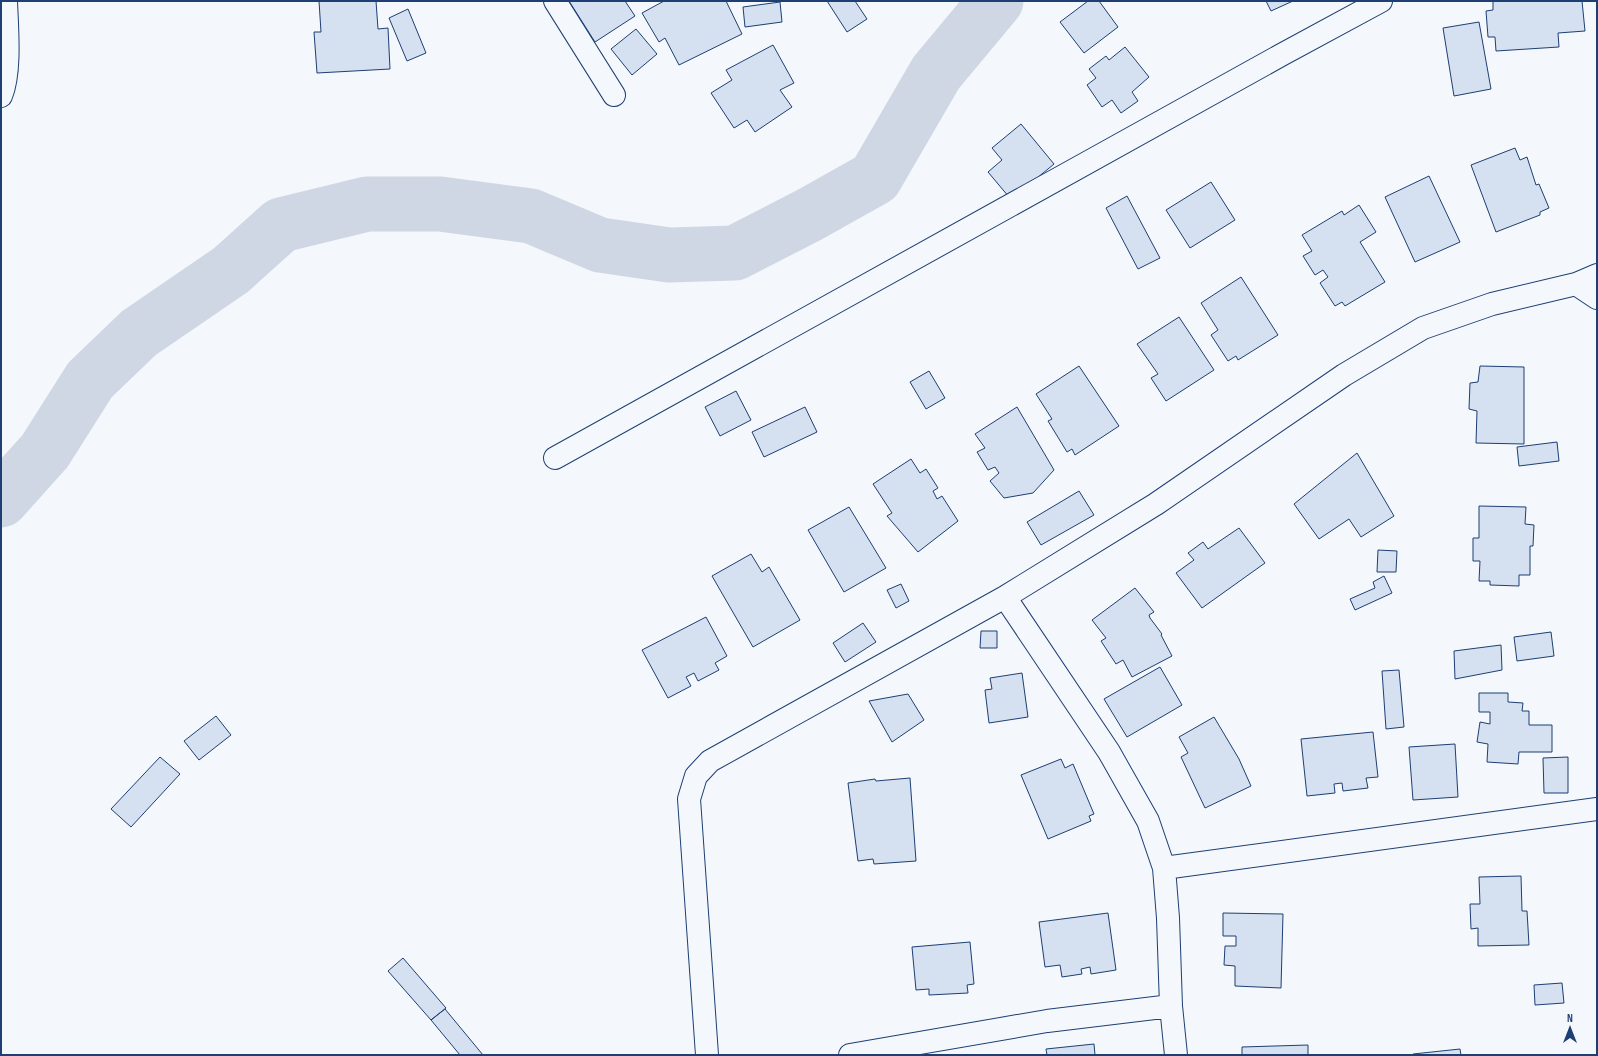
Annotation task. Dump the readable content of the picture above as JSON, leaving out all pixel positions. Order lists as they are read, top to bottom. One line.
{"north":"top"}
